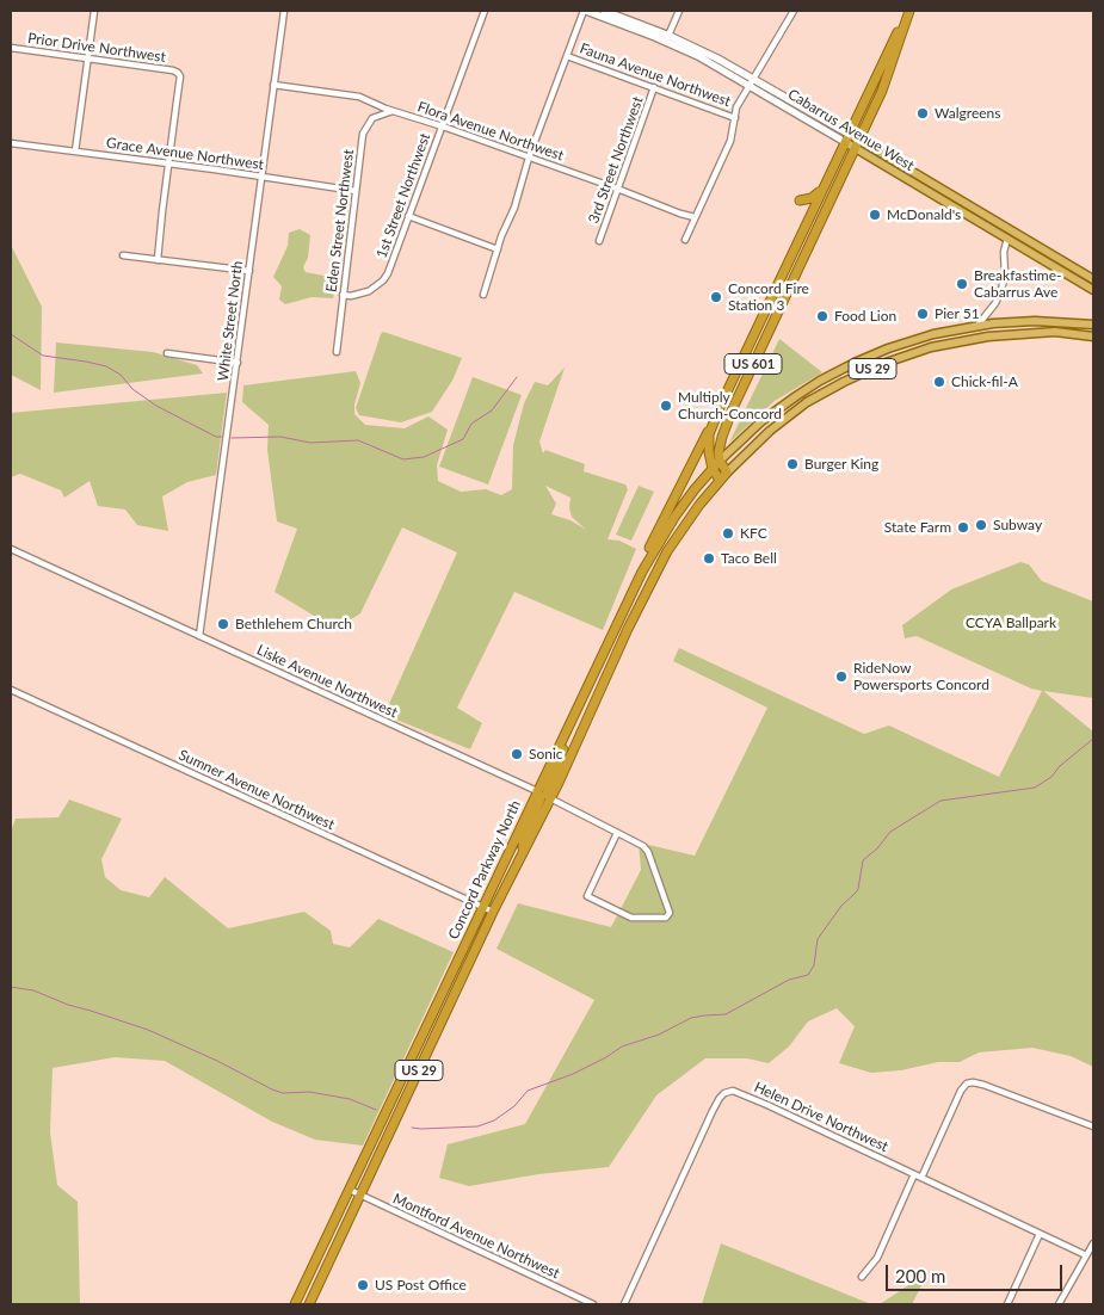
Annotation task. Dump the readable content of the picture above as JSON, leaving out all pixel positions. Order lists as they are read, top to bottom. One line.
{"streets":{"highway":["US 601","US 29","Concord Parkway North"],"main road":["Cabarrus Avenue West"],"street":["Prior Drive Northwest","Fauna Avenue Northwest","Flora Avenue Northwest","Grace Avenue Northwest","3rd Street Northwest","1st Street Northwest","Eden Street Northwest","White Street North","Liske Avenue Northwest","Sumner Avenue Northwest","Helen Drive Northwest","Montford Avenue Northwest"]},"crossings":[["Prior Drive Northwest","Grace Avenue Northwest"],["Fauna Avenue Northwest","Cabarrus Avenue West"],["Fauna Avenue Northwest","3rd Street Northwest"],["Cabarrus Avenue West","US 601"],["Flora Avenue Northwest","3rd Street Northwest"],["Flora Avenue Northwest","1st Street Northwest"],["Flora Avenue Northwest","White Street North"],["Grace Avenue Northwest","Eden Street Northwest"],["Grace Avenue Northwest","White Street North"],["1st Street Northwest","Eden Street Northwest"],["White Street North","Liske Avenue Northwest"],["US 601","US 29"],["US 601","Concord Parkway North"],["US 29","Concord Parkway North"],["Liske Avenue Northwest","Concord Parkway North"],["Sumner Avenue Northwest","Concord Parkway North"],["Concord Parkway North","Montford Avenue Northwest"]],"parks":["CCYA Ballpark"],"places":["Walgreens","McDonald's","Breakfastime- Cabarrus Ave","Concord Fire Station 3","Pier 51","Food Lion","Chick-fil-A","Multiply Church-Concord","Burger King","Subway","State Farm","KFC","Taco Bell","Bethlehem Church","RideNow Powersports Concord","Sonic","US Post Office"],"scale_bar":"200 m"}
